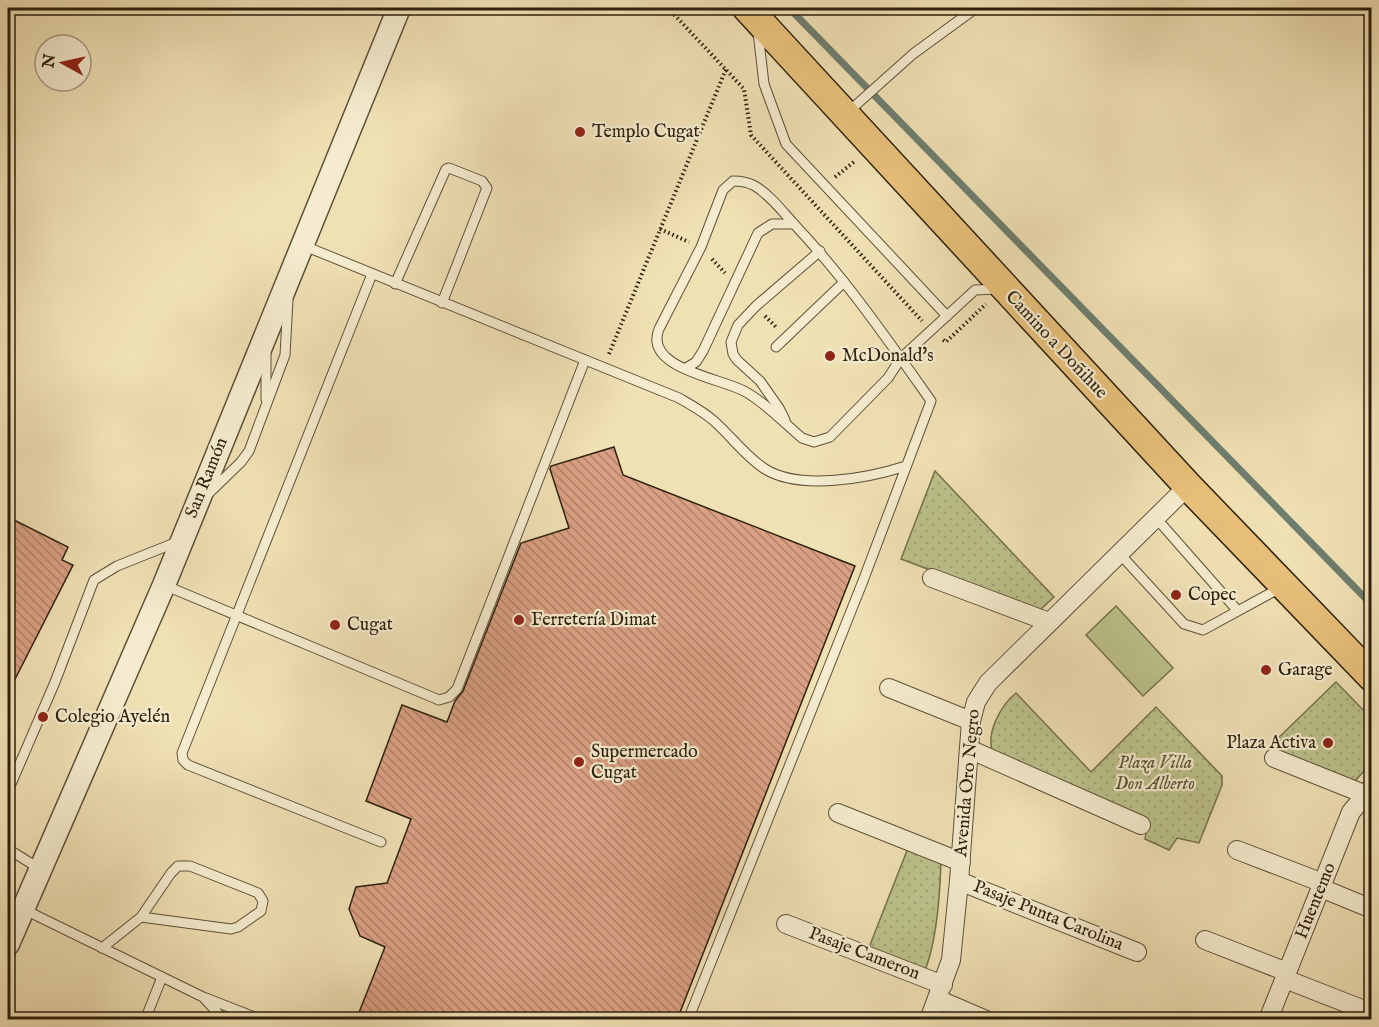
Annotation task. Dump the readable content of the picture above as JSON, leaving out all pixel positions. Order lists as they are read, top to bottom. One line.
{"streets":{"main road":["Camino a Doñihue"],"street":["San Ramón","Avenida Oro Negro","Huentemo","Pasaje Punta Carolina","Pasaje Cameron"]},"crossings":[["Camino a Doñihue","Avenida Oro Negro"],["Avenida Oro Negro","Pasaje Punta Carolina"],["Avenida Oro Negro","Pasaje Cameron"]],"parks":["Plaza Villa Don Alberto"],"places":["Templo Cugat","McDonald's","Copec","Ferretería Dimat","Cugat","Garage","Colegio Ayelén","Plaza Activa","Supermercado Cugat"],"north":"left"}
